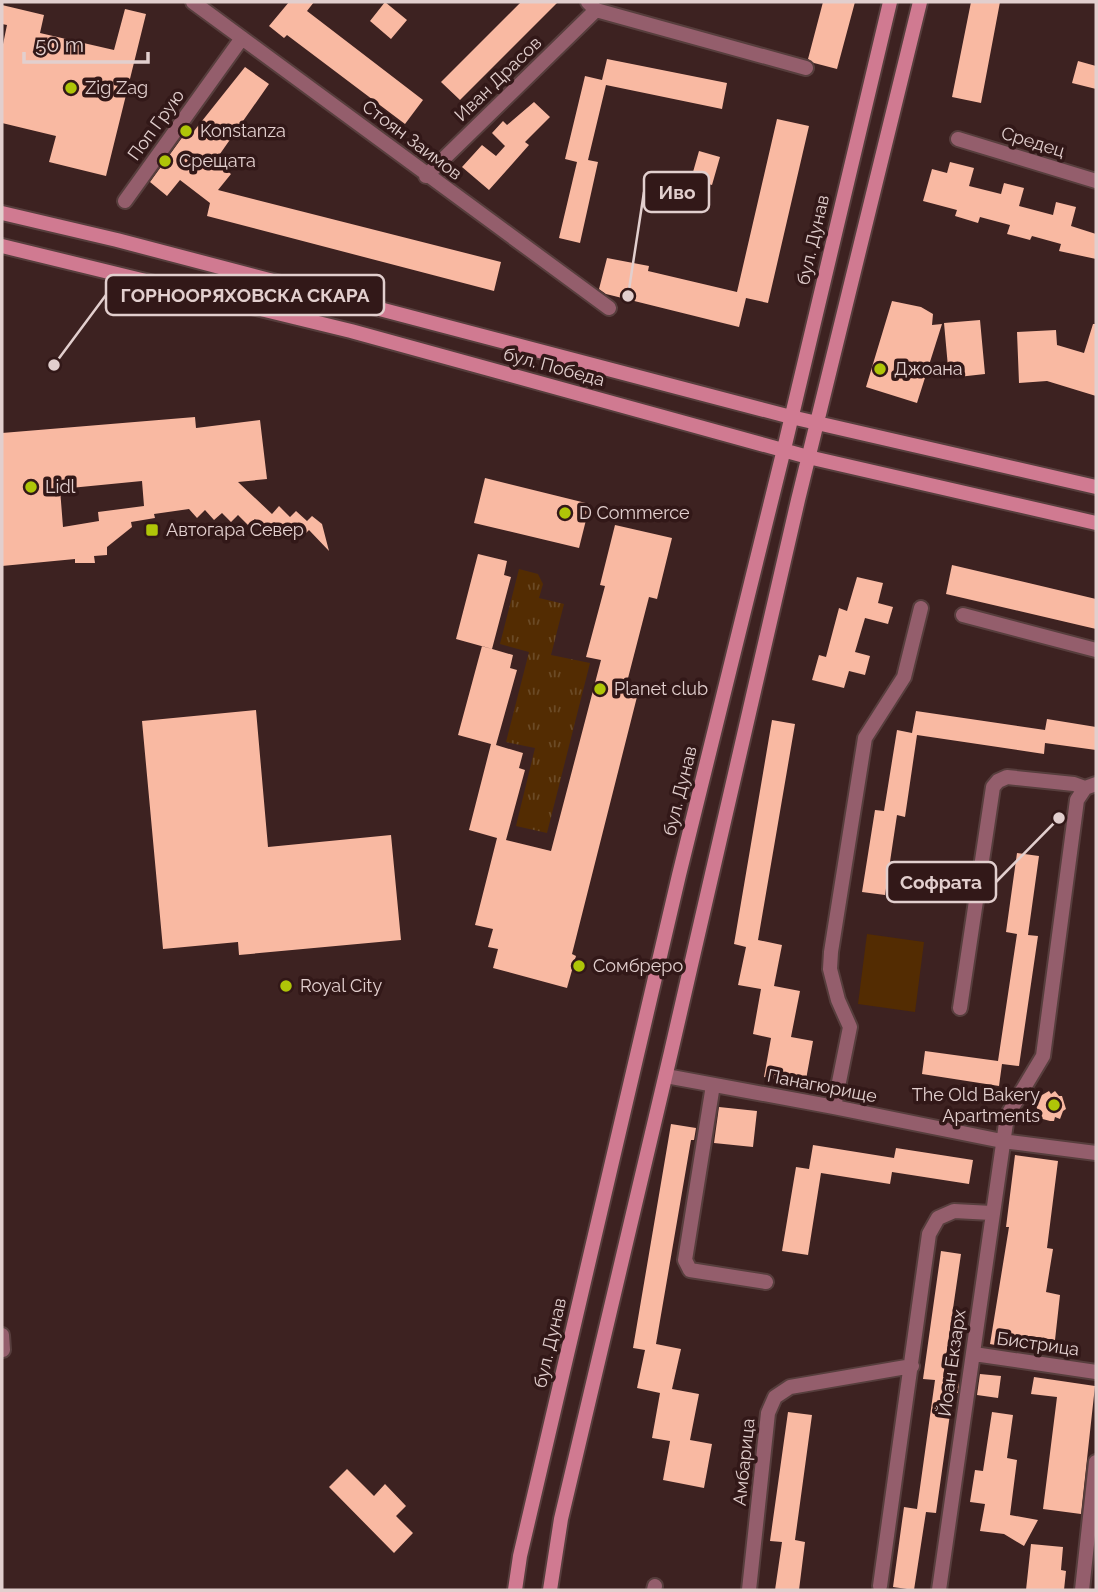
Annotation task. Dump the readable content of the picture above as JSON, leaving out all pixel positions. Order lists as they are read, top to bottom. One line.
{"streets":{"main road":["бул. Дунав","бул. Победа"],"street":["Иван Драсов","Поп Грую","Стоян Заимов","Средец","Панагюрище","Бистрица","Йоан Екзарх","Амбарица"]},"crossings":[["Иван Драсов","Стоян Заимов"],["Поп Грую","Стоян Заимов"],["бул. Дунав","бул. Победа"],["Панагюрище","Йоан Екзарх"],["Бистрица","Йоан Екзарх"]],"places":{"other":["Zig Zag","Konstanza","Срещата","Иво","ГОРНООРЯХОВСКА СКАРА","Джоана","Lidl","D Commerce","Planet club","Софрата","Сомбреро","Royal City","The Old Bakery Apartments"],"transit":["Автогара Север"]},"scale_bar":"50 m"}
